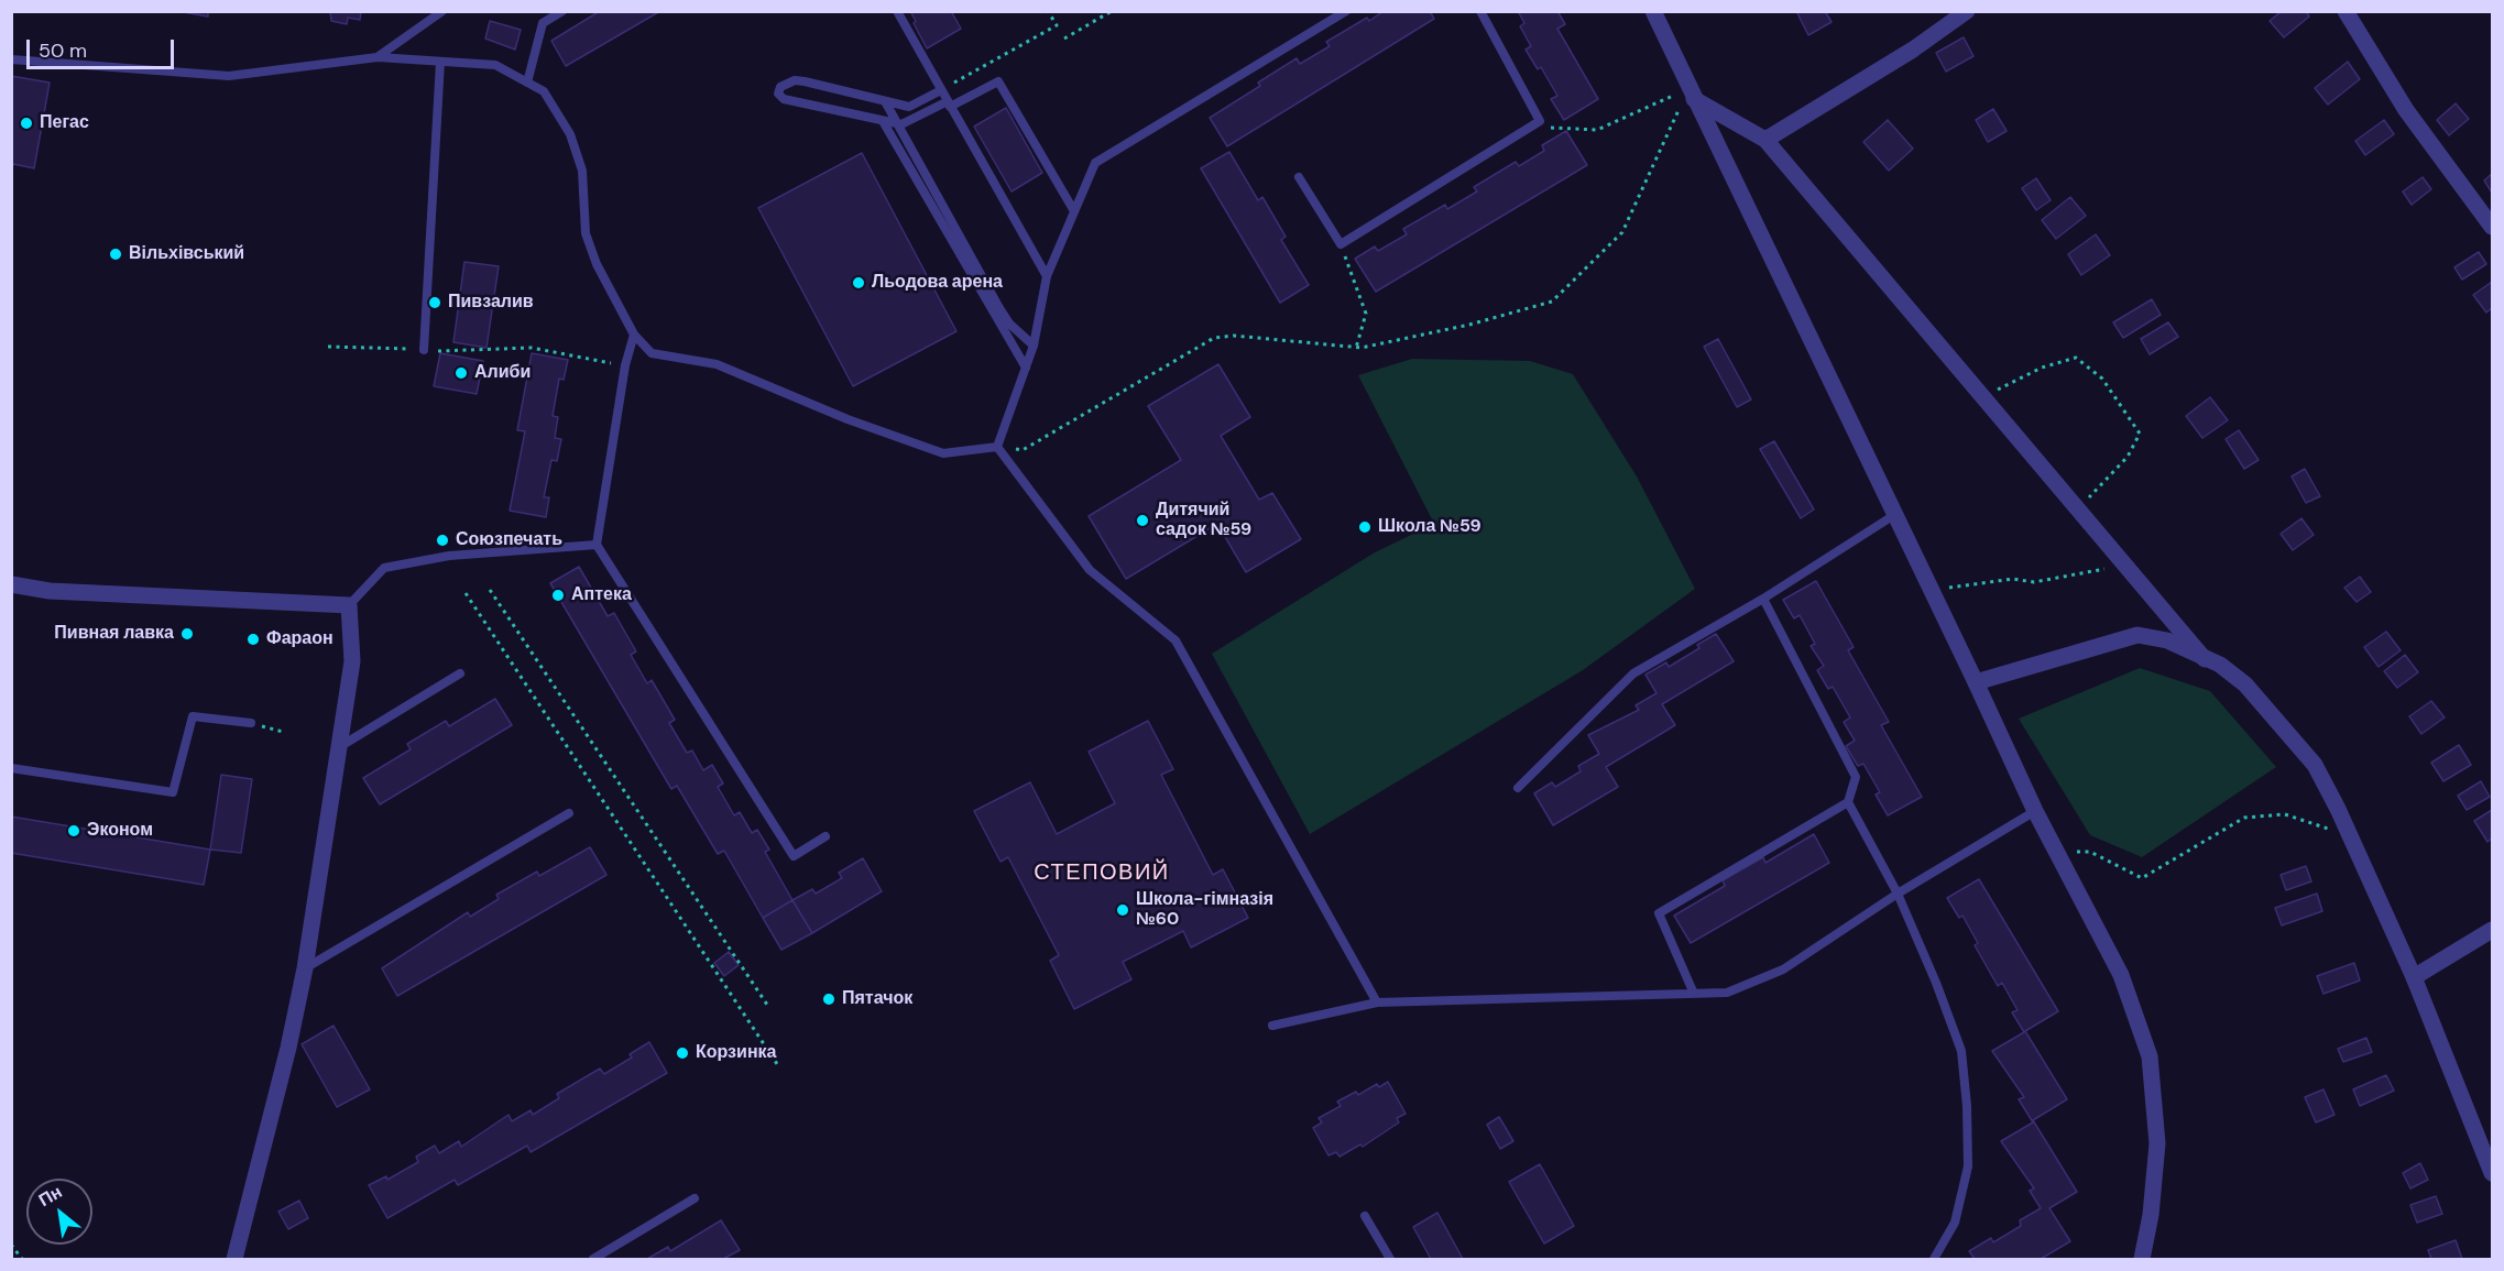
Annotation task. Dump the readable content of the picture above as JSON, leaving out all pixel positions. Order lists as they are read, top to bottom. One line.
{"districts":["СТЕПОВИЙ"],"places":["Пегас","Вільхівський","Льодова арена","Пивзалив","Алиби","Дитячий садок №59","Школа №59","Союзпечать","Аптека","Пивная лавка","Фараон","Эконом","Школа-гімназія №60","Пятачок","Корзинка"],"scale_bar":"50 m","north":"top left"}
